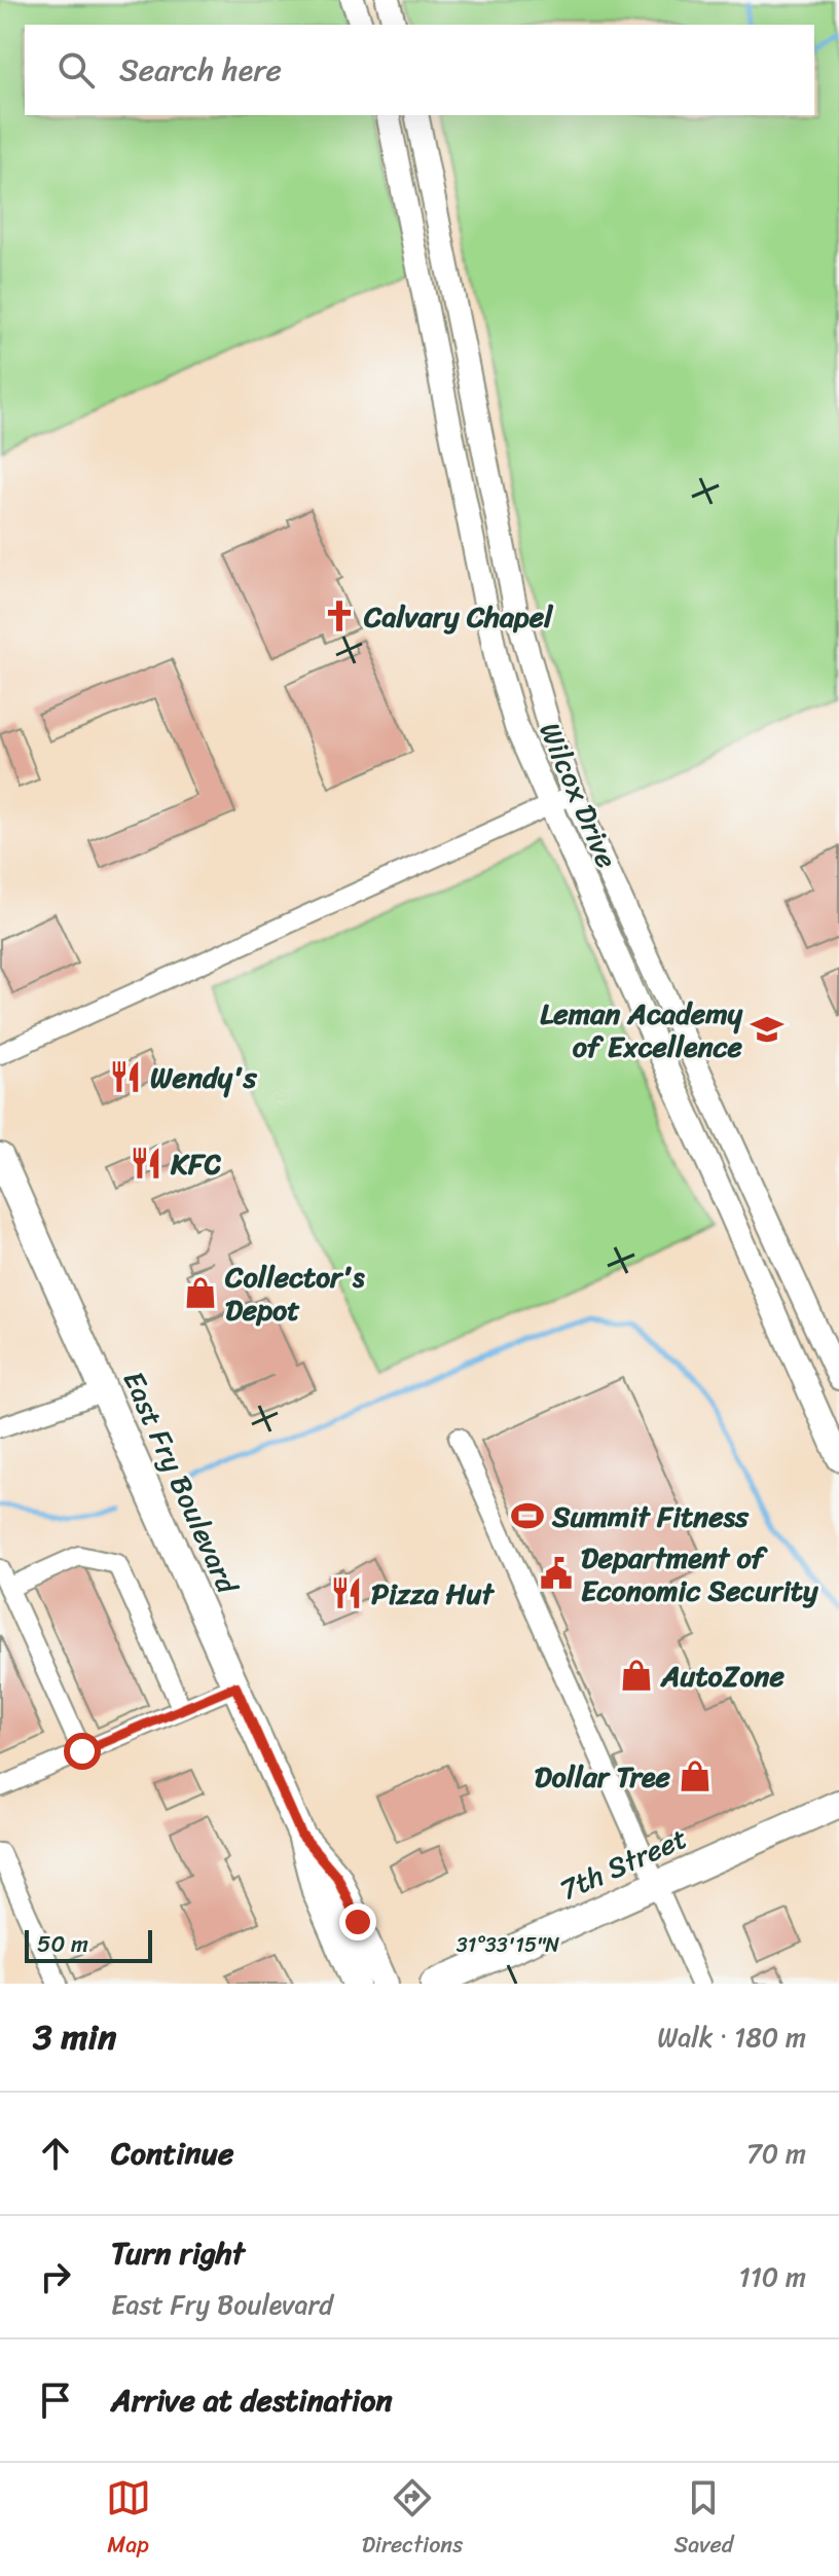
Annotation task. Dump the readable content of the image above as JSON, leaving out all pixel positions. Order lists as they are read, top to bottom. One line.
{"streets":{"main road":["East Fry Boulevard","7th Street"],"street":["Wilcox Drive"]},"places":{"church":["Calvary Chapel"],"school or university":["Leman Academy of Excellence"],"restaurant":["Wendy's","KFC","Pizza Hut"],"shop":["Collector's Depot","AutoZone","Dollar Tree"],"sports":["Summit Fitness"],"public building":["Department of Economic Security"]},"scale_bar":"50 m","page":{"search":"Search here","scale":"50 m","heading":["3 min","Walk · 180 m"],"list":[["Continue","70 m"],["Turn right","East Fry Boulevard","110 m"],"Arrive at destination"],"nav":["Map","Directions","Saved"]},"coordinates":["31°33'15\"N"]}
